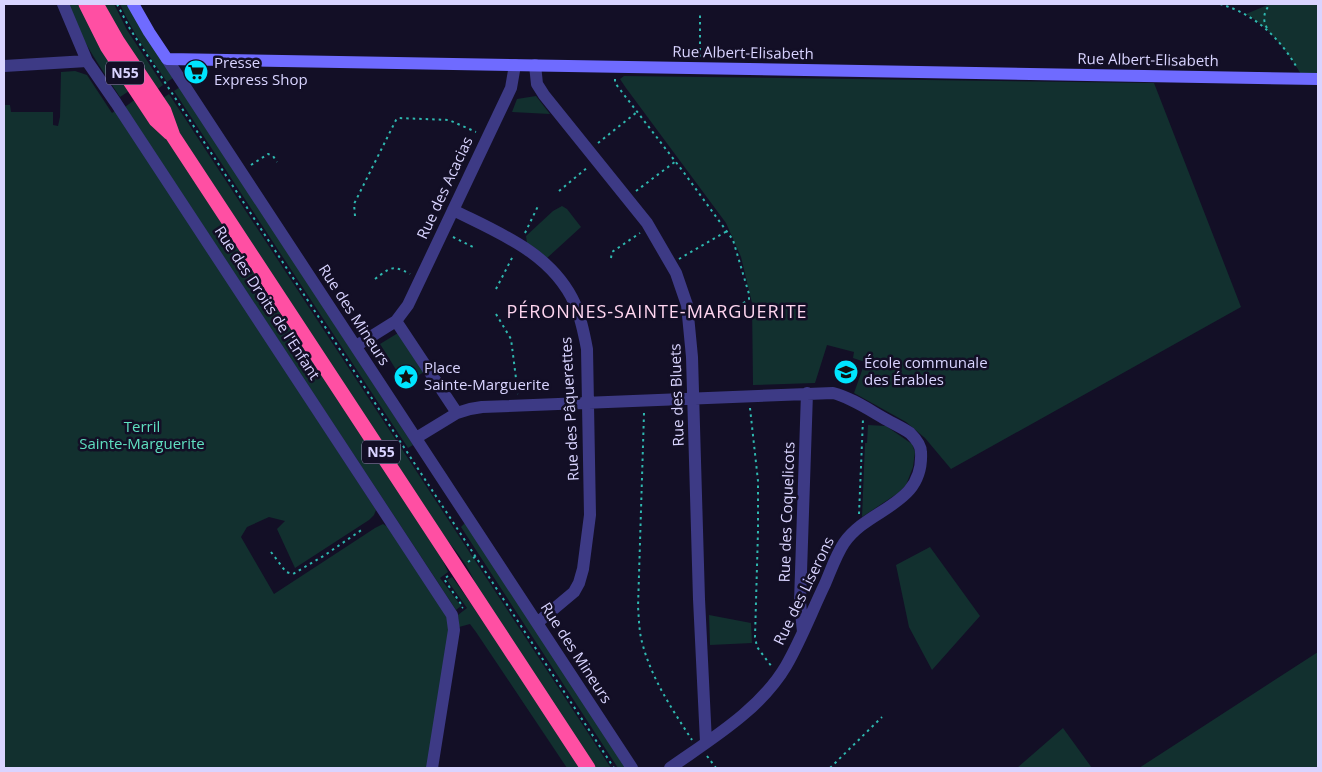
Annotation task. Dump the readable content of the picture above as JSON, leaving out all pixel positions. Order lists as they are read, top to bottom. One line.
{"streets":{"highway":["N55"],"street":["Rue Albert-Elisabeth","Rue des Acacias","Rue des Droits de l'Enfant","Rue des Mineurs","Rue des Bluets","Rue des Pâquerettes","Rue des Coquelicots","Rue des Liserons"]},"crossings":[["Rue Albert-Elisabeth","Rue des Acacias"],["Rue Albert-Elisabeth","Rue des Mineurs"],["Rue Albert-Elisabeth","Rue des Bluets"],["Rue des Acacias","Rue des Pâquerettes"],["Rue des Mineurs","Rue des Pâquerettes"],["Rue des Bluets","Rue des Liserons"],["Rue des Pâquerettes","Rue des Liserons"],["Rue des Coquelicots","Rue des Liserons"]],"districts":["PÉRONNES-SAINTE-MARGUERITE"],"parks":["Terril Sainte-Marguerite"],"places":{"supermarket":["Presse Express Shop"],"school or university":["École communale des Érables"],"place":["Place Sainte-Marguerite"]}}
